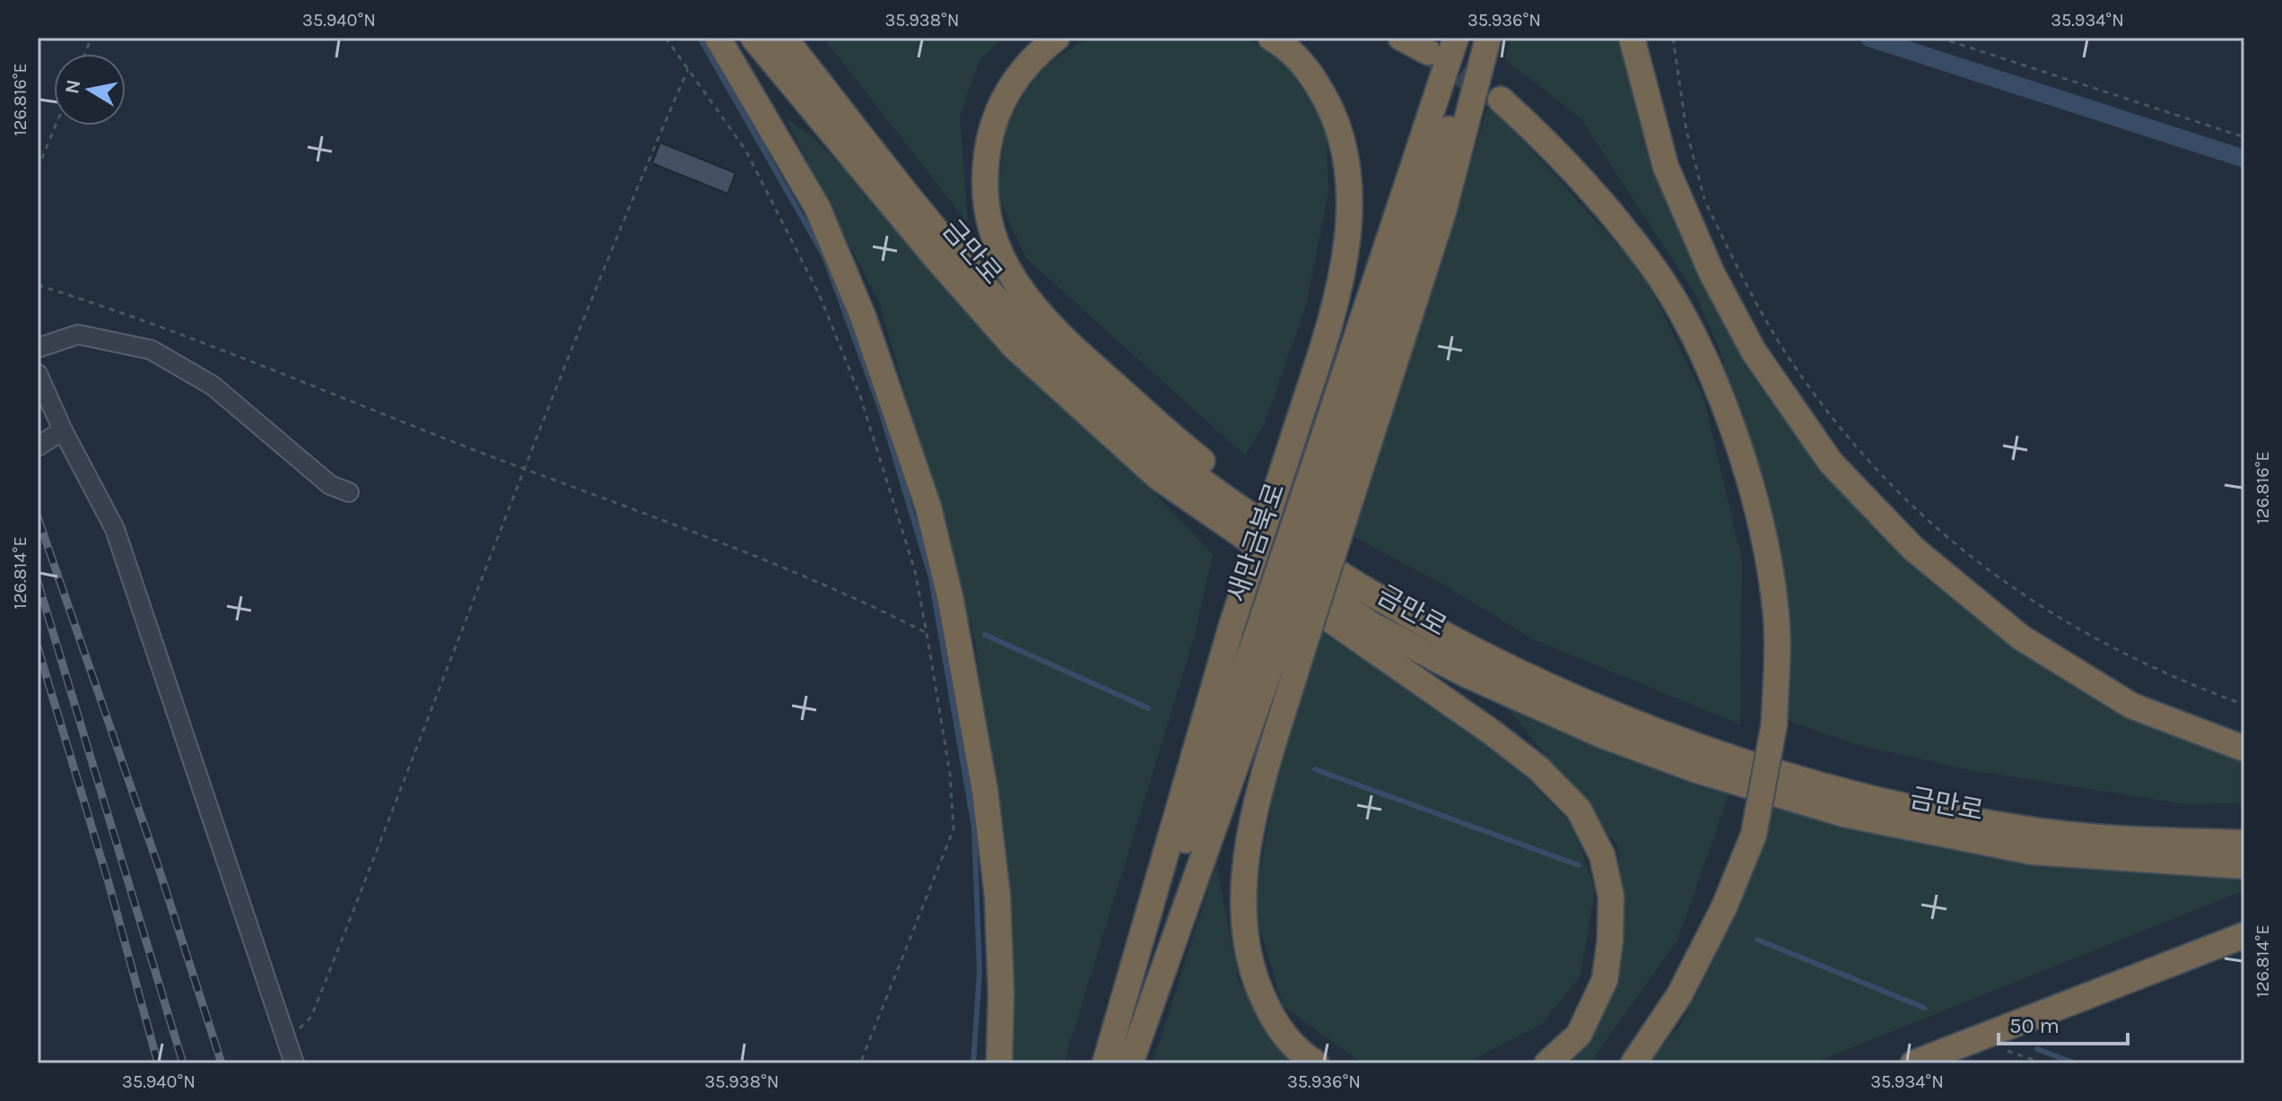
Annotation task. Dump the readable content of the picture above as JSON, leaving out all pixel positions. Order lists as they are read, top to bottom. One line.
{"streets":{"highway":["금만로","새만금북로"]},"scale_bar":"50 m","north":"left","coordinates":["35.940°N","35.938°N","35.936°N","35.934°N","126.816°E","126.814°E"]}
